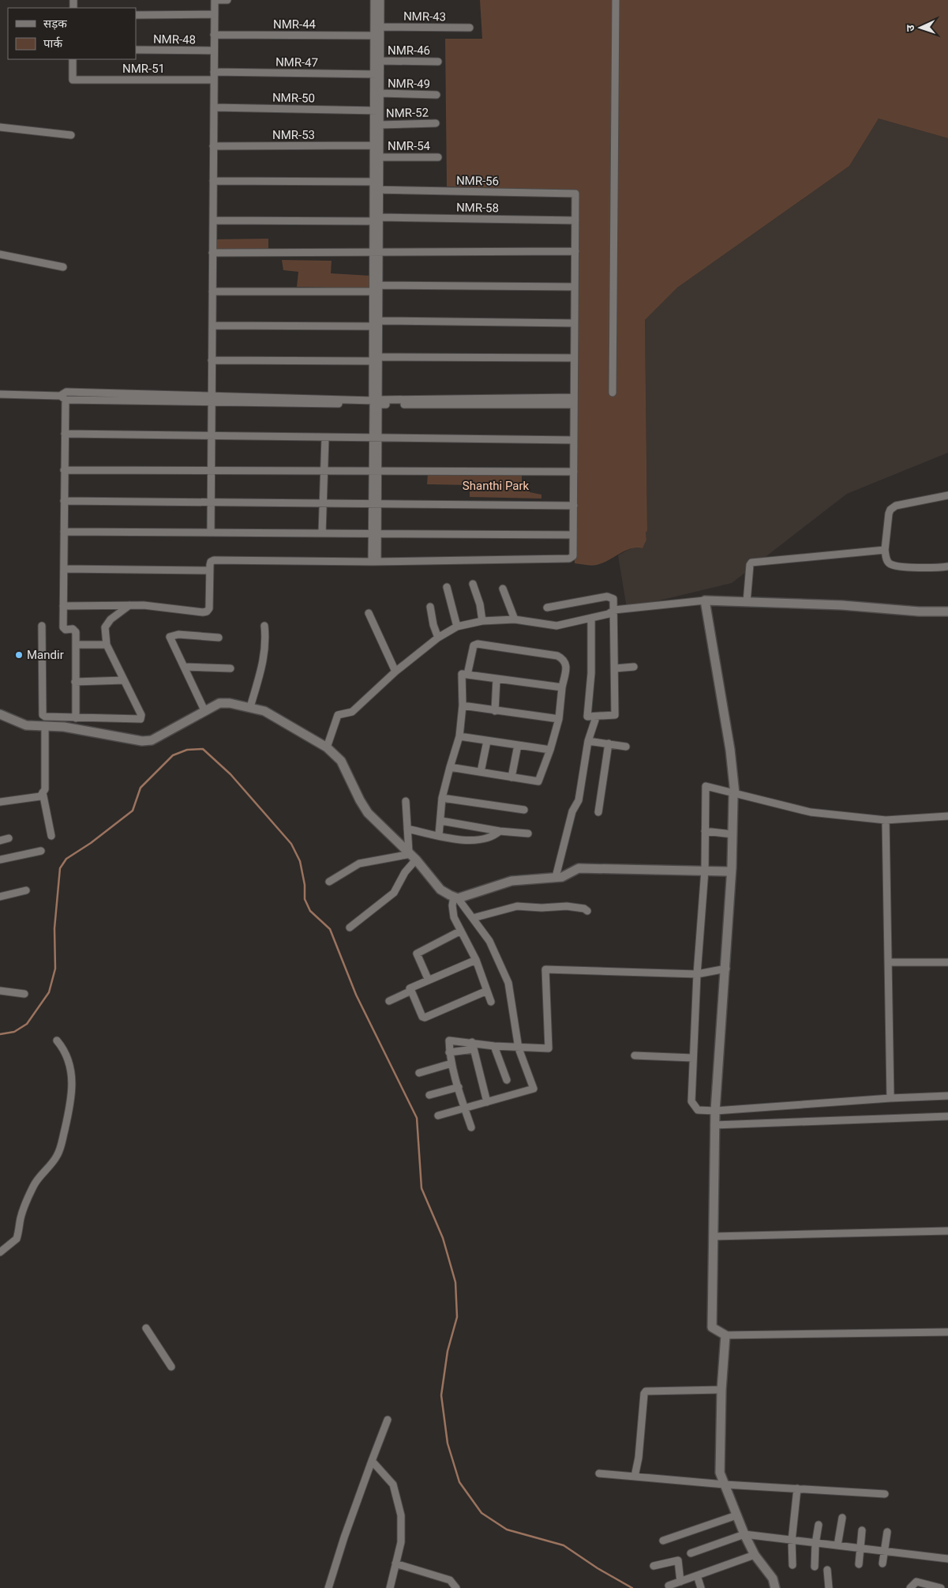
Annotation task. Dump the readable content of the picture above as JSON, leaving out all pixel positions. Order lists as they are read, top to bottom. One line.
{"streets":{"street":["NMR-43","NMR-44","NMR-48","NMR-46","NMR-47","NMR-51","NMR-49","NMR-50","NMR-52","NMR-53","NMR-54","NMR-56","NMR-58"]},"crossings":[["NMR-56","NMR-58"]],"parks":["Shanthi Park"],"places":["Mandir"],"legend":["सड़क","पार्क"],"north":"left"}
